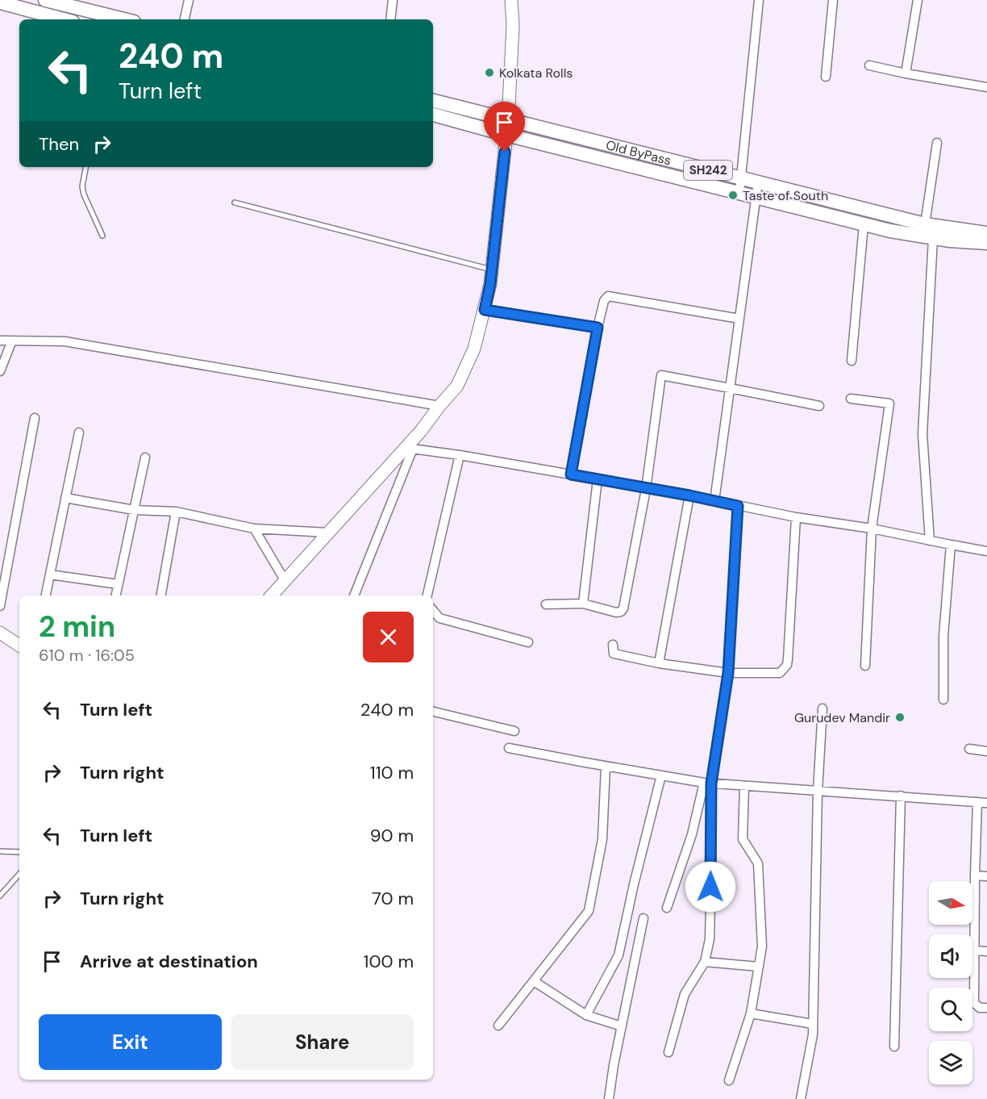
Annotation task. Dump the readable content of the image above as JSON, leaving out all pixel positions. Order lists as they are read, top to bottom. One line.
{"streets":{"main road":["Old ByPass","SH242"]},"places":["Kolkata Rolls","Taste of South","Gurudev Mandir"],"north":"right","page":{"turn":["240 m","Turn left"],"then":"Then","heading":["2 min","610 m · 16:05"],"list":[{"name":"Turn left","value":"240 m"},{"name":"Turn right","value":"110 m"},{"name":"Turn left","value":"90 m"},{"name":"Turn right","value":"70 m"},{"name":"Arrive at destination","value":"100 m"}],"buttons":["Exit","Share"]}}
